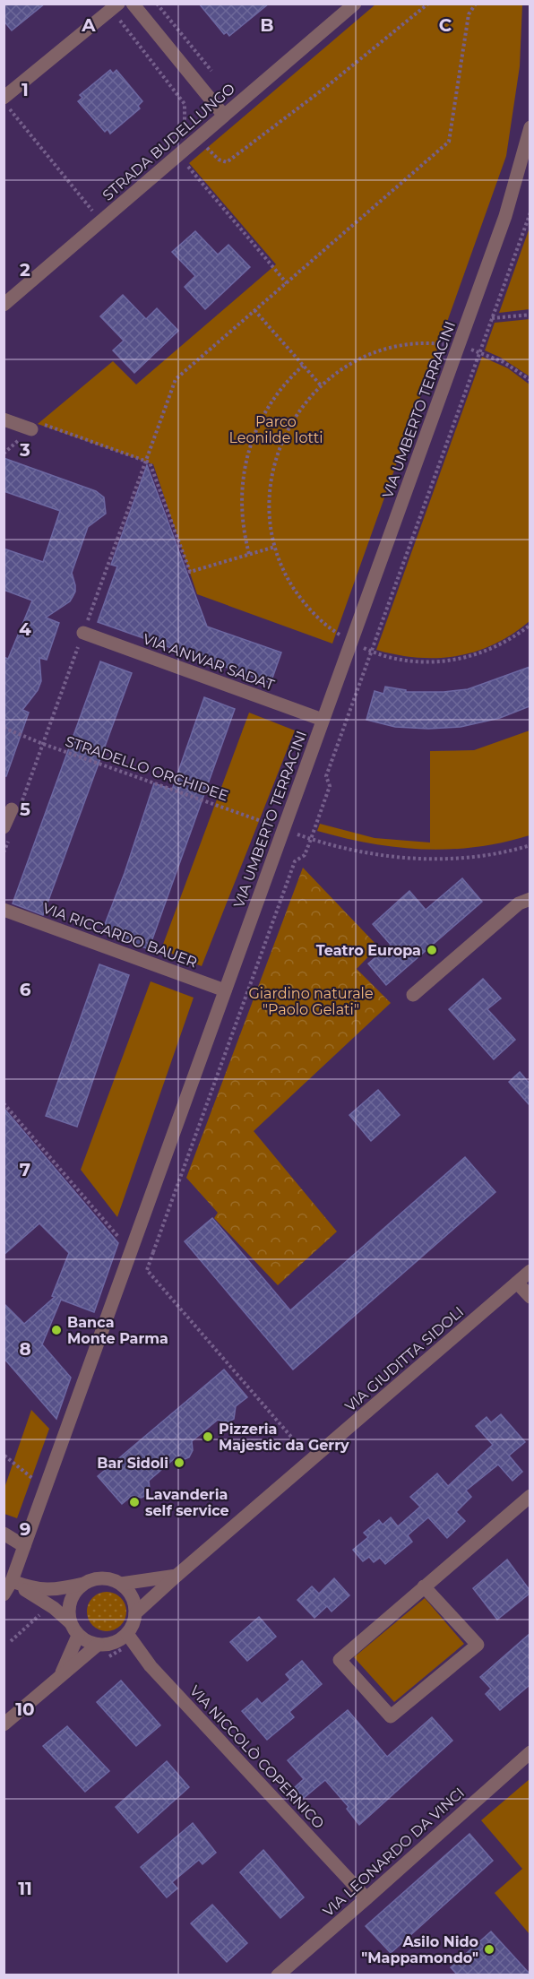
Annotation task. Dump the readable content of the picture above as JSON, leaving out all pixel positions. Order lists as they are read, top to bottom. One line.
{"streets":{"street":["STRADA BUDELLUNGO","VIA UMBERTO TERRACINI","VIA ANWAR SADAT","VIA RICCARDO BAUER","VIA GIUDITTA SIDOLI","VIA NICCOLÒ COPERNICO","VIA LEONARDO DA VINCI"],"path":["STRADELLO ORCHIDEE"]},"crossings":[["VIA UMBERTO TERRACINI","VIA ANWAR SADAT"],["VIA UMBERTO TERRACINI","STRADELLO ORCHIDEE"],["VIA UMBERTO TERRACINI","VIA RICCARDO BAUER"],["VIA GIUDITTA SIDOLI","VIA NICCOLÒ COPERNICO"],["VIA NICCOLÒ COPERNICO","VIA LEONARDO DA VINCI"]],"parks":["Parco Leonilde Iotti","Giardino naturale \"Paolo Gelati\""],"places":["Teatro Europa","Banca Monte Parma","Pizzeria Majestic da Gerry","Bar Sidoli","Lavanderia self service","Asilo Nido \"Mappamondo\""],"grid":{"columns":["A","B","C"],"rows":["1","2","3","4","5","6","7","8","9","10","11"]}}
